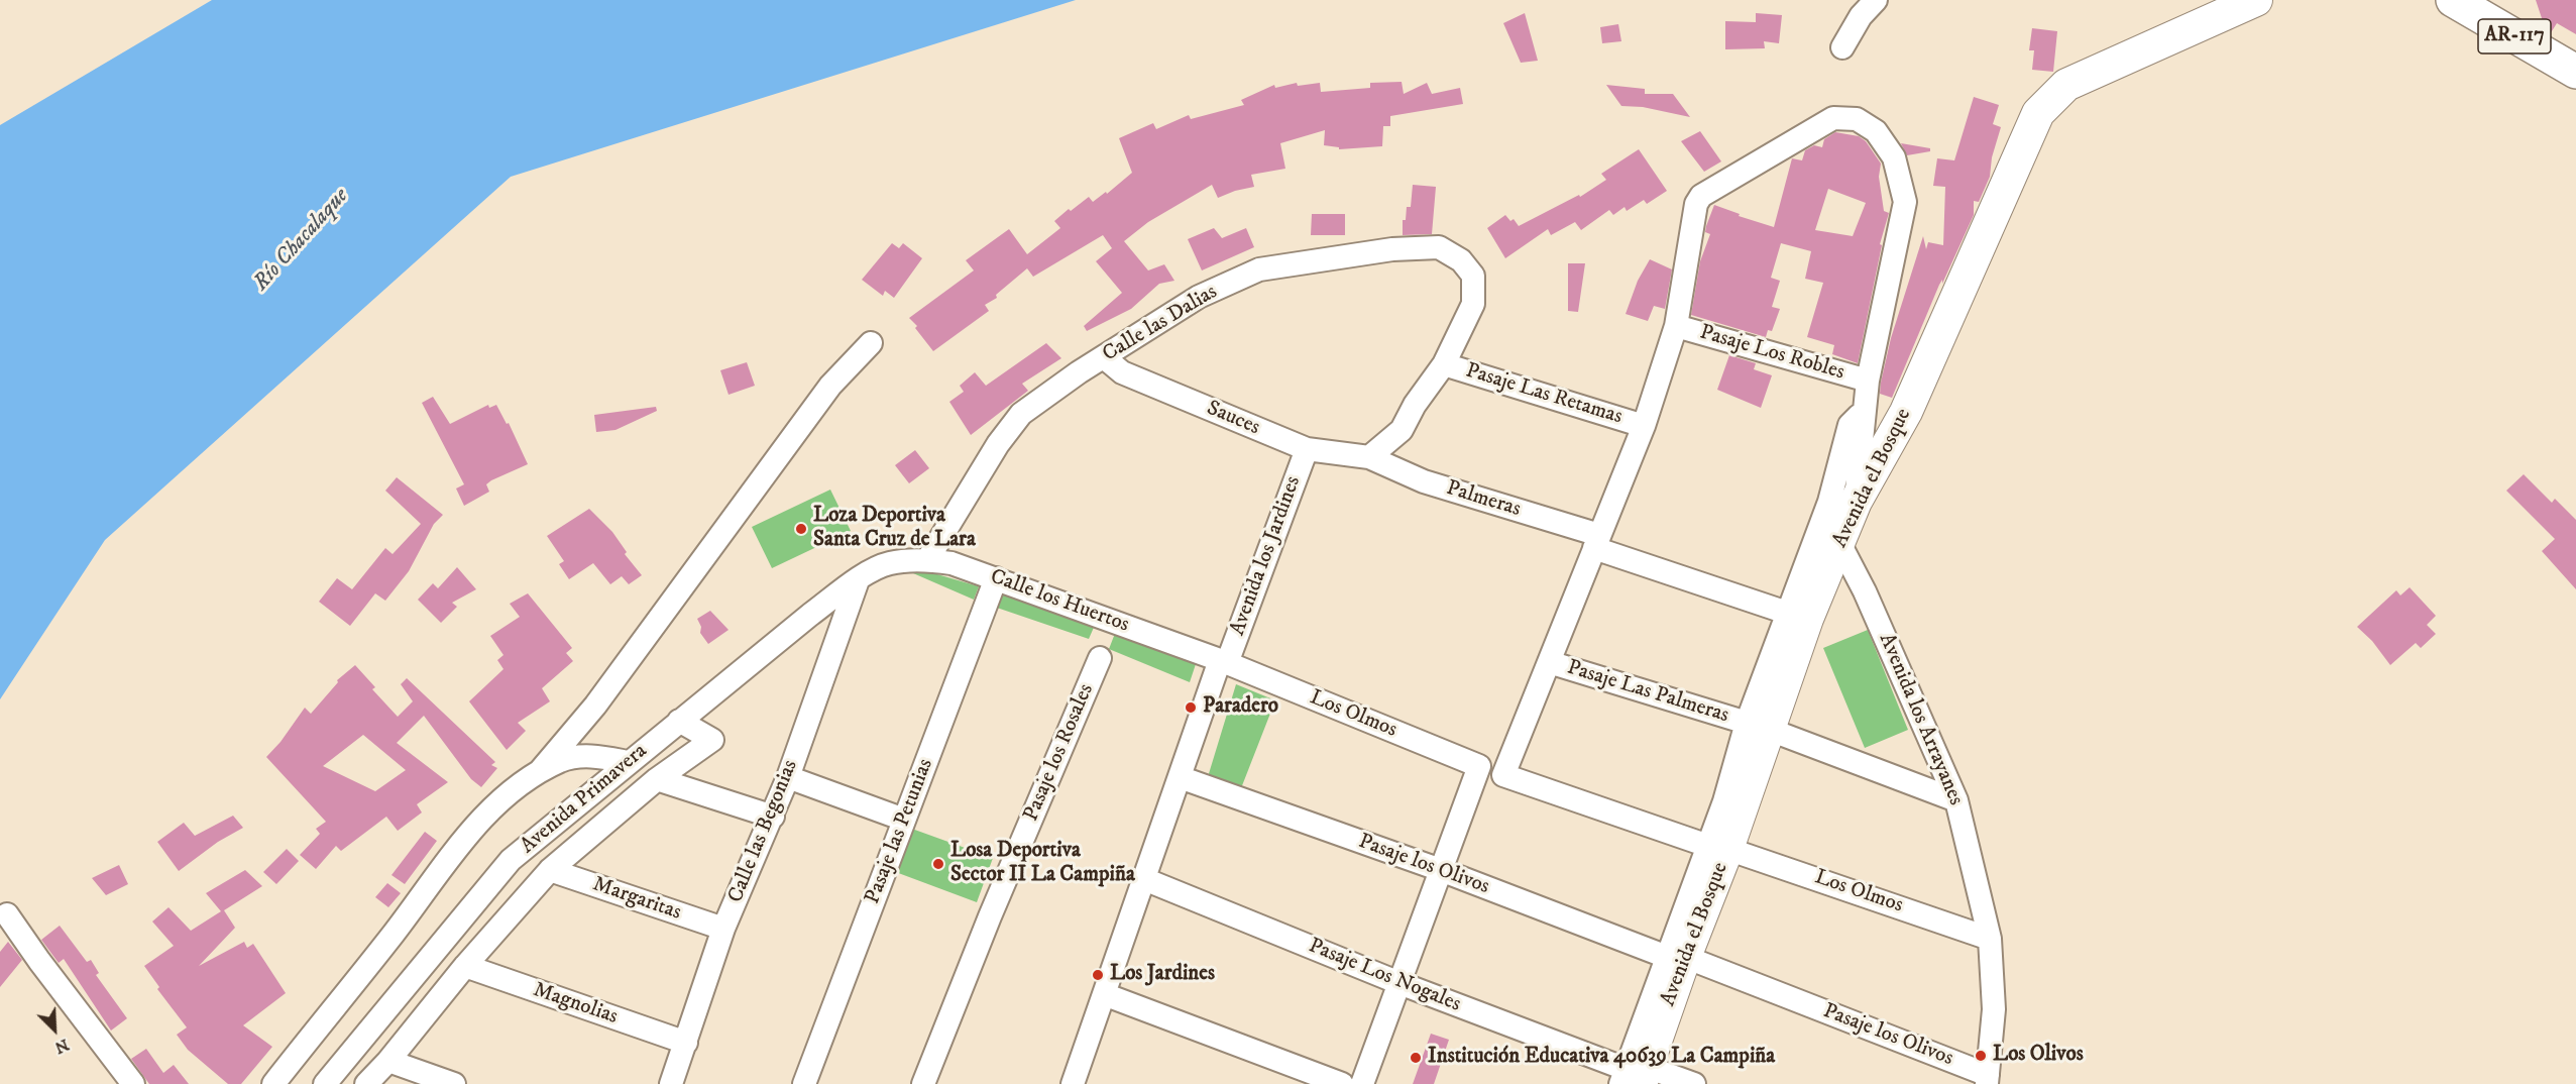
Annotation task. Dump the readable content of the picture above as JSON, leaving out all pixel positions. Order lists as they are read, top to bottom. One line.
{"streets":{"main road":["AR-117"],"street":["Calle las Dalias","Pasaje Los Robles","Pasaje Las Retamas","Sauces","Avenida el Bosque","Palmeras","Avenida los Jardines","Calle los Huertos","Pasaje Las Palmeras","Los Olmos","Avenida los Arrayanes","Pasaje los Rosales","Avenida Primavera","Calle las Begonias","Pasaje las Petunias","Pasaje los Olivos","Margaritas","Pasaje Los Nogales","Magnolias"]},"crossings":[["Calle las Dalias","Pasaje Las Retamas"],["Calle las Dalias","Sauces"],["Calle las Dalias","Calle los Huertos"],["Sauces","Palmeras"],["Sauces","Avenida los Jardines"],["Avenida el Bosque","Pasaje Las Palmeras"],["Avenida el Bosque","Los Olmos"],["Avenida el Bosque","Avenida los Arrayanes"],["Avenida el Bosque","Pasaje los Olivos"],["Avenida el Bosque","Pasaje Los Nogales"],["Avenida los Jardines","Calle los Huertos"],["Avenida los Jardines","Los Olmos"],["Avenida los Jardines","Pasaje los Olivos"],["Avenida los Jardines","Pasaje Los Nogales"],["Calle los Huertos","Los Olmos"],["Calle los Huertos","Avenida Primavera"],["Calle los Huertos","Pasaje las Petunias"],["Pasaje Las Palmeras","Los Olmos"],["Pasaje Las Palmeras","Avenida los Arrayanes"],["Los Olmos","Avenida los Arrayanes"],["Los Olmos","Pasaje los Olivos"],["Avenida los Arrayanes","Pasaje los Olivos"],["Avenida Primavera","Calle las Begonias"],["Calle las Begonias","Margaritas"],["Calle las Begonias","Magnolias"]],"water":["Río Chacalaque"],"places":["Loza Deportiva Santa Cruz de Lara","Paradero","Losa Deportiva Sector II La Campiña","Los Jardines","Los Olivos","Institución Educativa 40639 La Campiña"],"north":"bottom right"}
